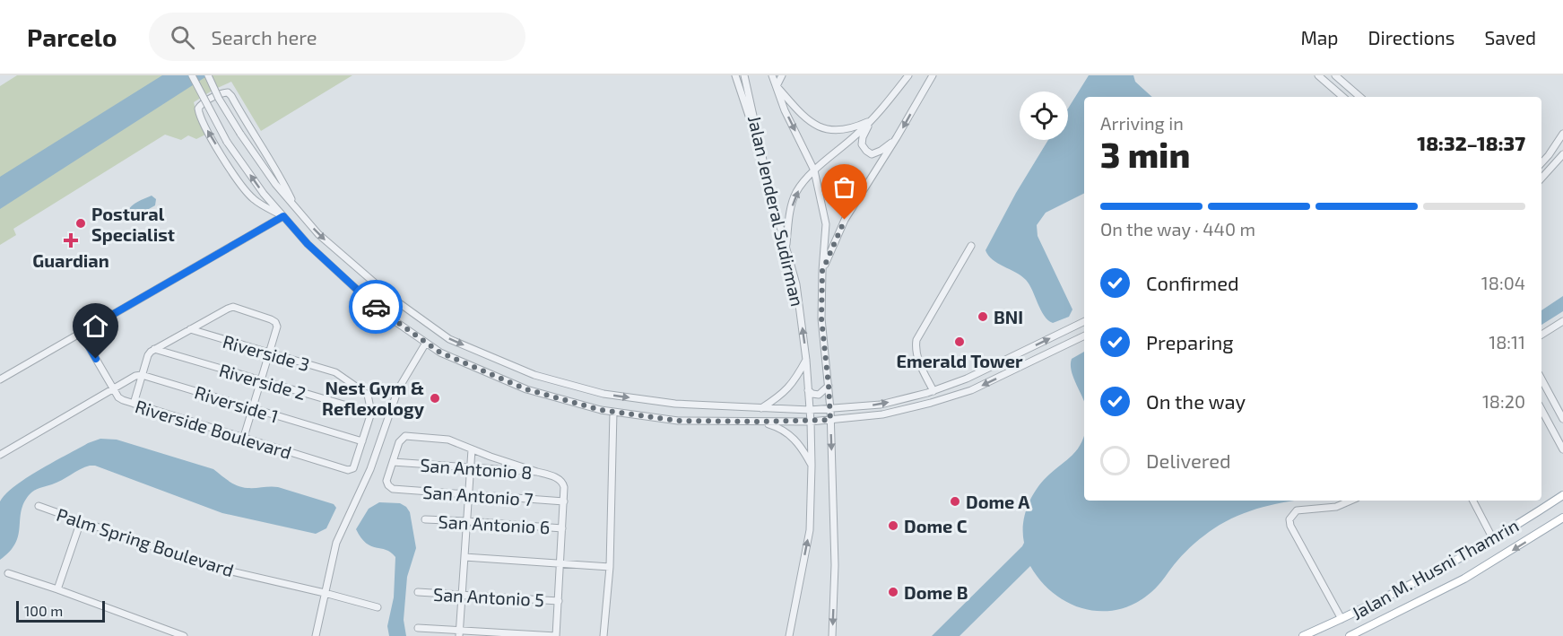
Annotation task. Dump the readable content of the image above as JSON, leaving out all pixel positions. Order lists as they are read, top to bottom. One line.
{"streets":{"main road":["Jalan M. Husni Thamrin"],"street":["Jalan Jenderal Sudirman","Riverside 3","Riverside 2","Riverside 1","Riverside Boulevard","San Antonio 8","San Antonio 7","San Antonio 6","Palm Spring Boulevard","San Antonio 5"]},"crossings":[["Riverside 3","Riverside 2"],["Riverside 1","Riverside Boulevard"],["San Antonio 8","San Antonio 7"]],"places":{"other":["Postural Specialist","BNI","Emerald Tower","Nest Gym & Reflexology","Dome A","Dome C","Dome B"],"health":["Guardian"]},"scale_bar":"100 m","page":{"header":"Parcelo","search":"Search here","nav":["Map","Directions","Saved"],"heading":["3 min","Arriving in","18:32–18:37"],"bar":"On the way · 440 m","list":[["Confirmed","18:04"],["Preparing","18:11"],["On the way","18:20"],"Delivered"],"scale":"100 m"}}
